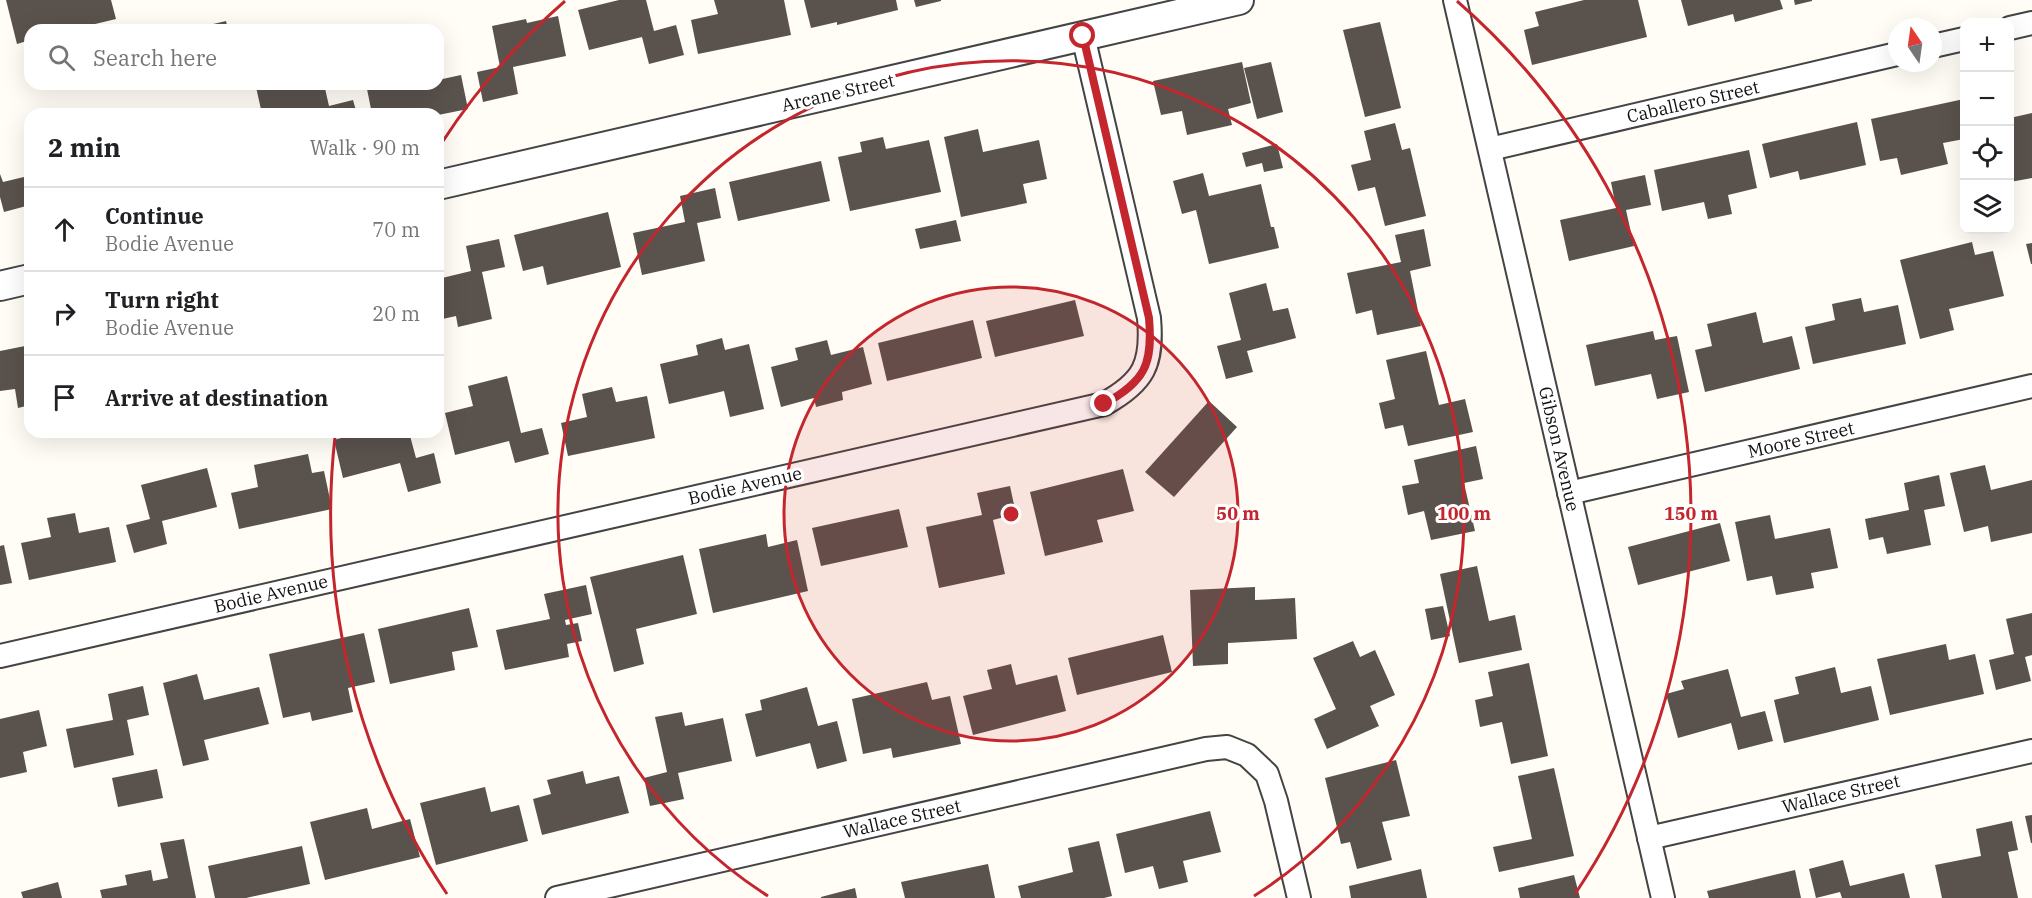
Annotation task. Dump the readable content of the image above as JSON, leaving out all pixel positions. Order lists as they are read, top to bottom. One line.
{"streets":{"street":["Arcane Street","Caballero Street","Moore Street","Gibson Avenue","Bodie Avenue","Wallace Street"]},"crossings":[["Arcane Street","Bodie Avenue"],["Caballero Street","Gibson Avenue"],["Moore Street","Gibson Avenue"],["Gibson Avenue","Wallace Street"]],"north":"top","page":{"map_buttons":["+","−"],"search":"Search here","heading":["2 min","Walk · 90 m"],"list":[["Continue","Bodie Avenue","70 m"],["Turn right","Bodie Avenue","20 m"],"Arrive at destination"]},"rings":["50 m","100 m","150 m"]}
